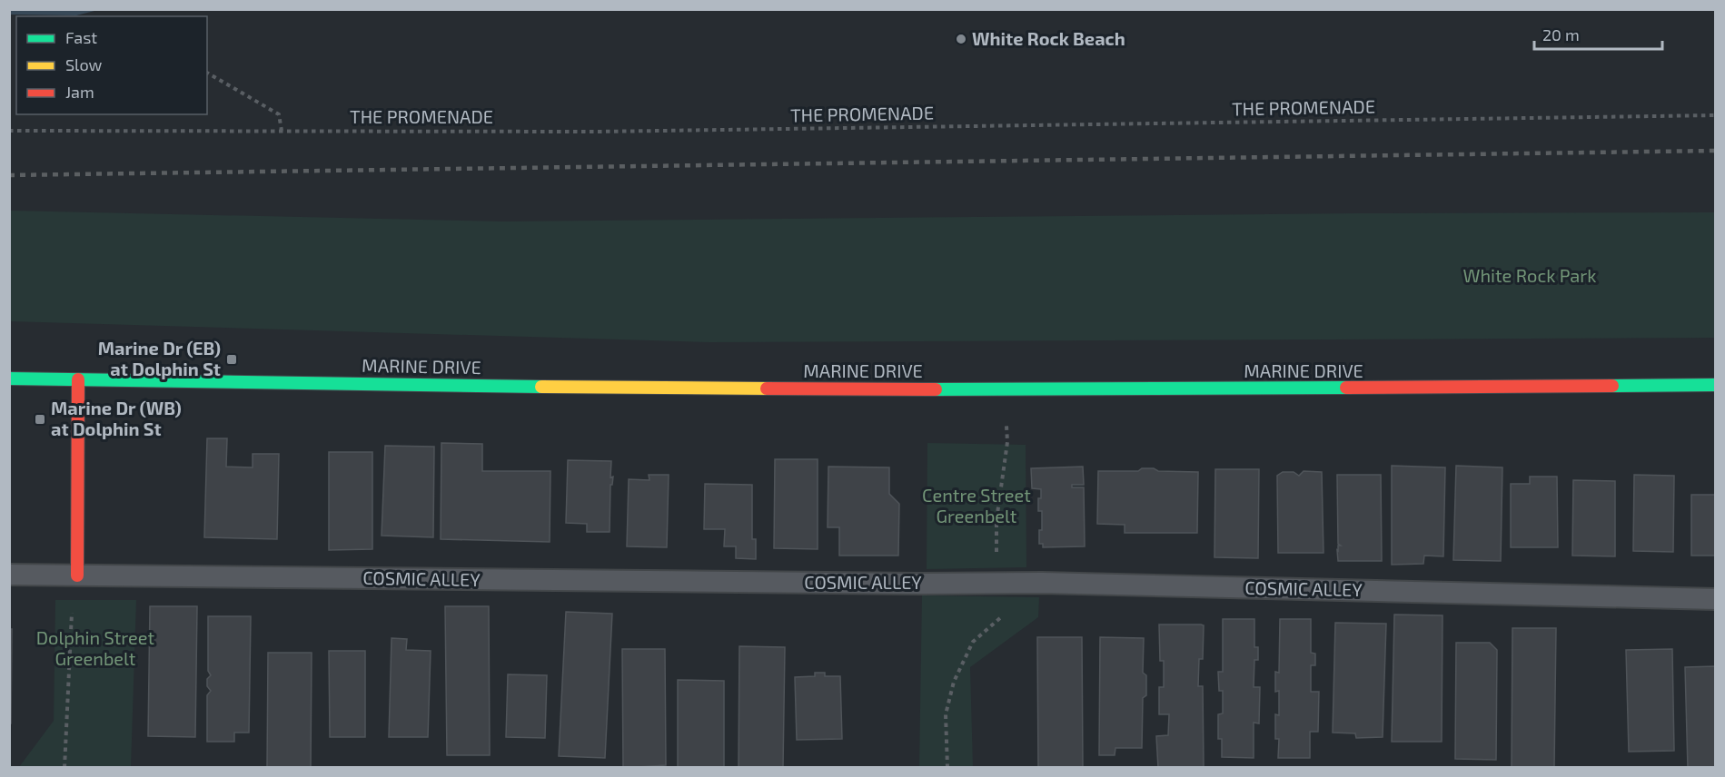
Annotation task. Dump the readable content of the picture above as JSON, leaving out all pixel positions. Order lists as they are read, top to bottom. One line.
{"streets":{"street":["MARINE DRIVE"],"lane":["COSMIC ALLEY"],"path":["THE PROMENADE"]},"parks":["White Rock Park","Centre Street Greenbelt","Dolphin Street Greenbelt"],"places":{"other":["White Rock Beach"],"transit":["Marine Dr (EB) at Dolphin St","Marine Dr (WB) at Dolphin St"]},"legend":["Fast","Slow","Jam"],"scale_bar":"20 m"}
